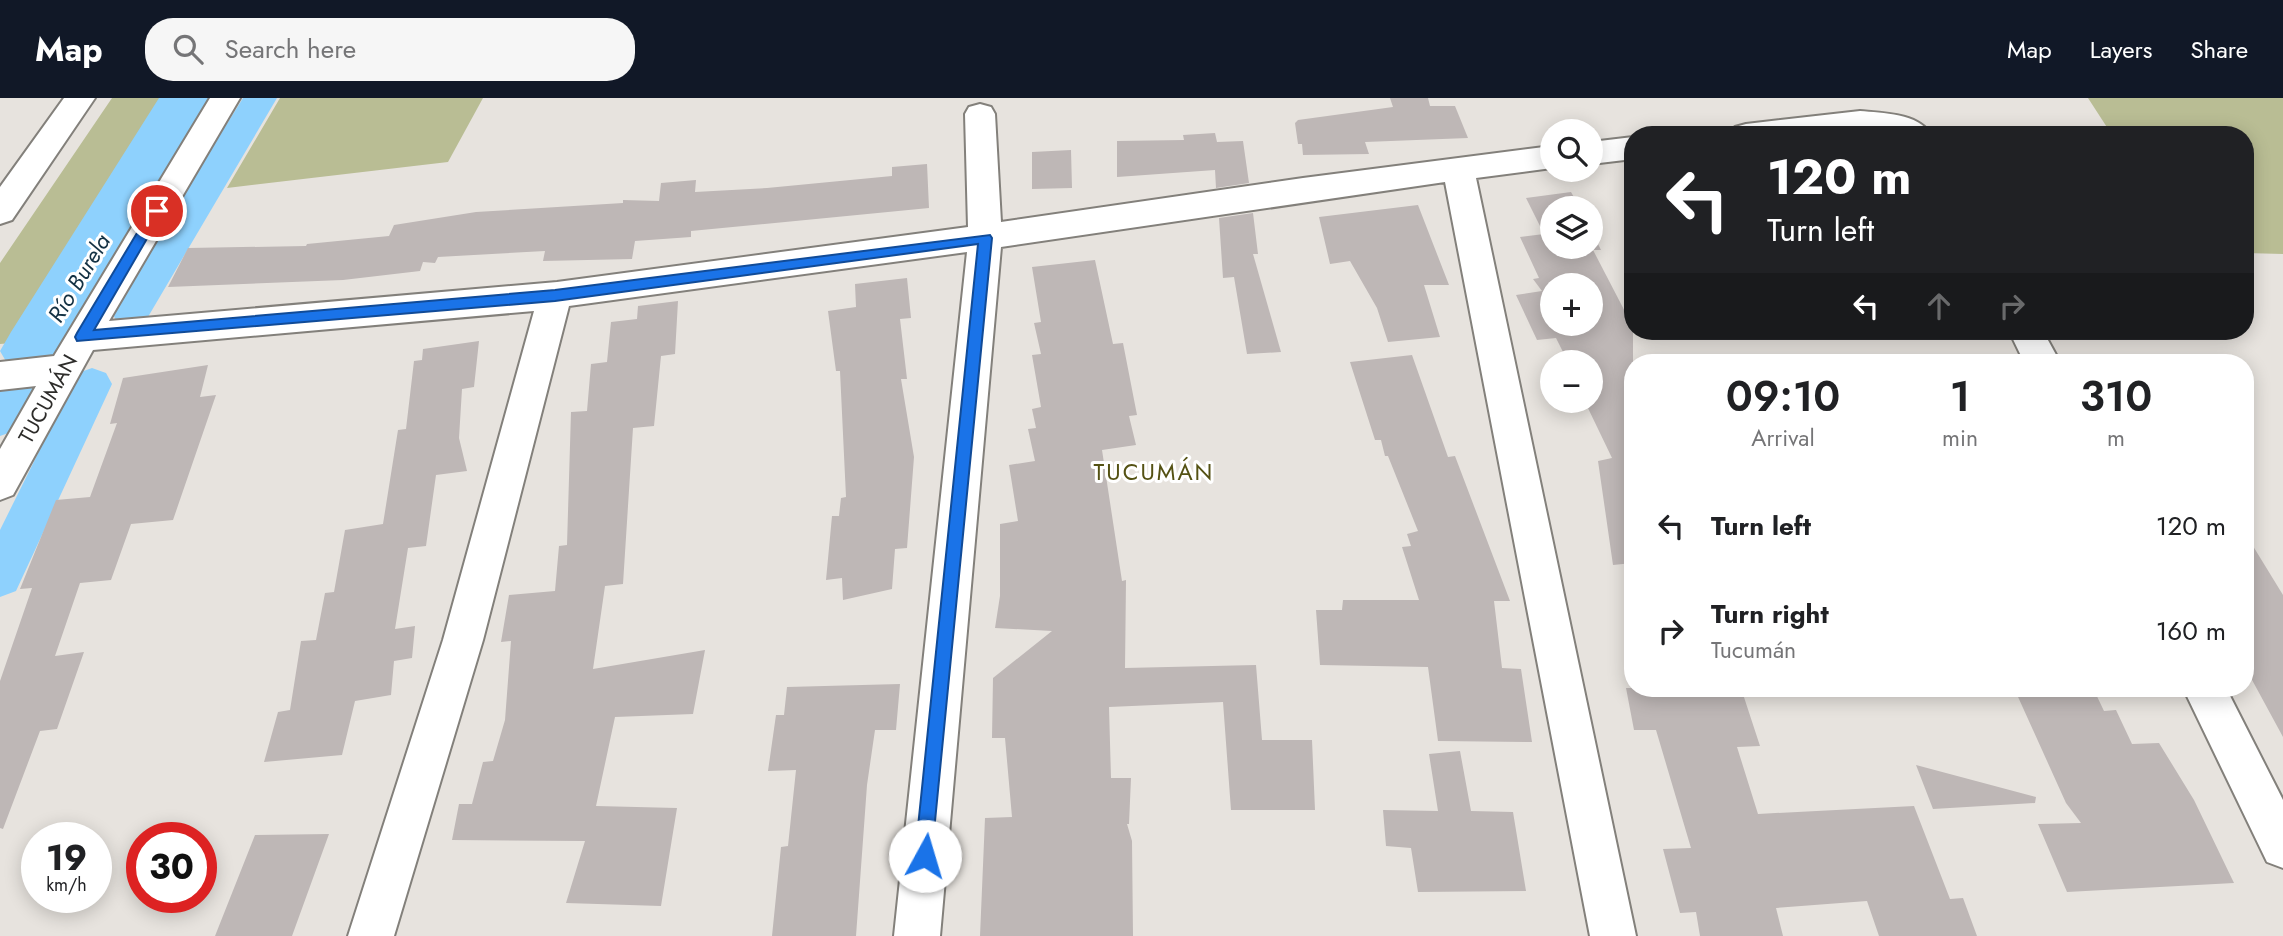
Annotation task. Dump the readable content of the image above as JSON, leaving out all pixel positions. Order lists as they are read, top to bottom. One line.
{"streets":{"street":["TUCUMÁN"]},"districts":["TUCUMÁN"],"water":["Río Burela"],"page":{"header":"Map","search":"Search here","nav":["Map","Layers","Share"],"map_buttons":["+","−"],"turn":["120 m","Turn left"],"eta":["09:10","Arrival","1","min","310","m"],"list":[{"name":"Turn left","value":"120 m"},{"name":"Turn right","note":"Tucumán","value":"160 m"}],"speed":"19 km/h","limit":"30"}}
